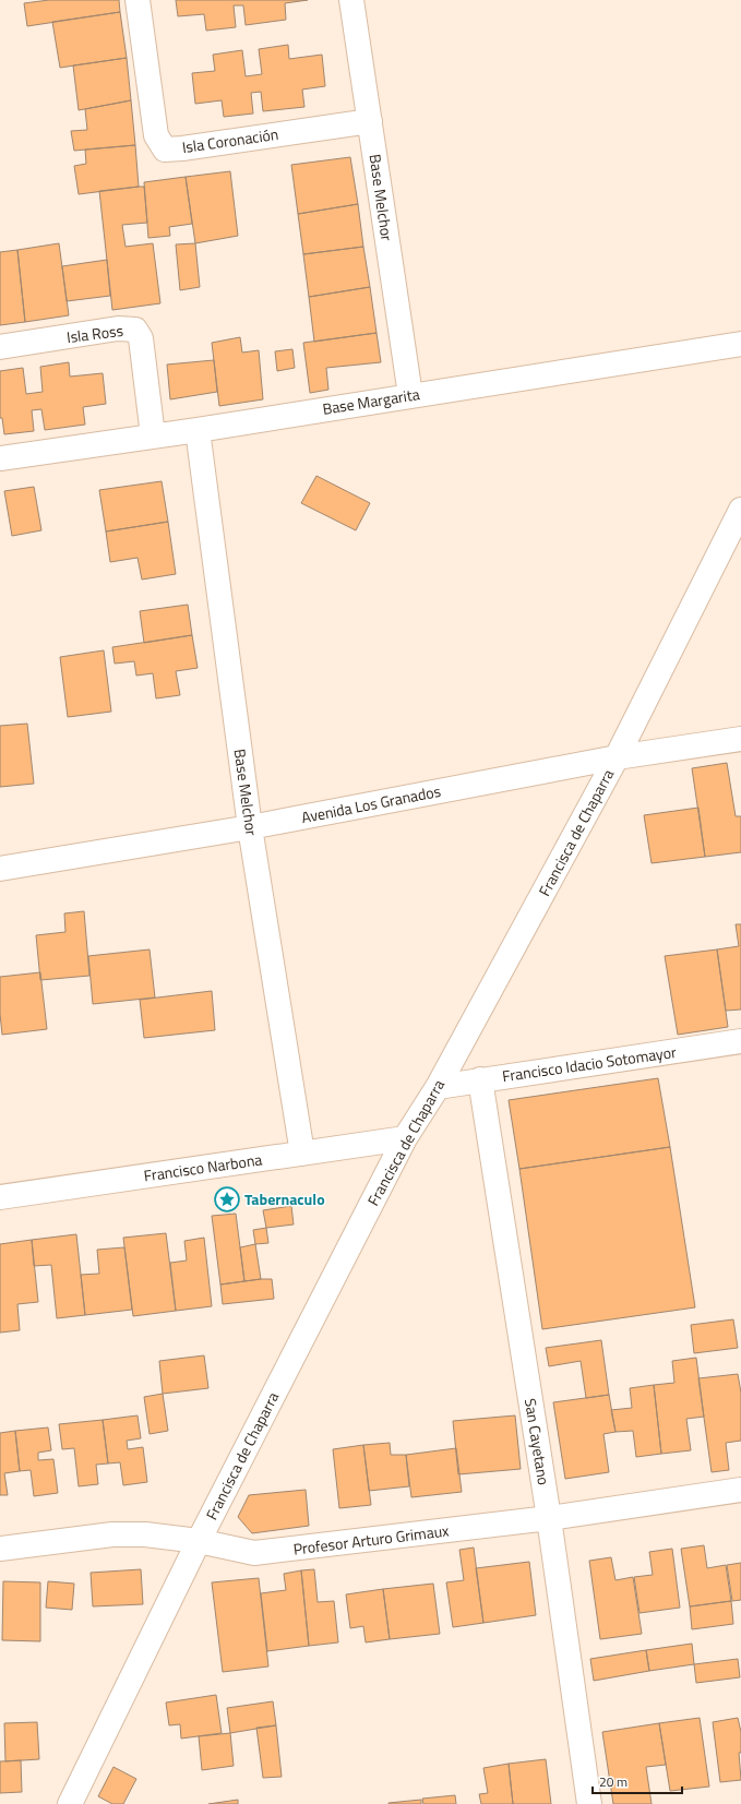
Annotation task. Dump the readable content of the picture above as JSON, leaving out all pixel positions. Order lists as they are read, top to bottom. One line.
{"streets":{"street":["Isla Coronación","Base Melchor","Isla Ross","Base Margarita","Avenida Los Granados","Francisca de Chaparra","Francisco Idacio Sotomayor","Francisco Narbona","San Cayetano","Profesor Arturo Grimaux"]},"crossings":[["Isla Coronación","Base Melchor"],["Base Melchor","Base Margarita"],["Base Melchor","Avenida Los Granados"],["Base Melchor","Francisco Narbona"],["Isla Ross","Base Margarita"],["Avenida Los Granados","Francisca de Chaparra"],["Francisca de Chaparra","Francisco Idacio Sotomayor"],["Francisca de Chaparra","Francisco Narbona"],["Francisca de Chaparra","Profesor Arturo Grimaux"],["Francisco Idacio Sotomayor","San Cayetano"],["San Cayetano","Profesor Arturo Grimaux"]],"places":{"place":["Tabernaculo"]},"scale_bar":"20 m"}
